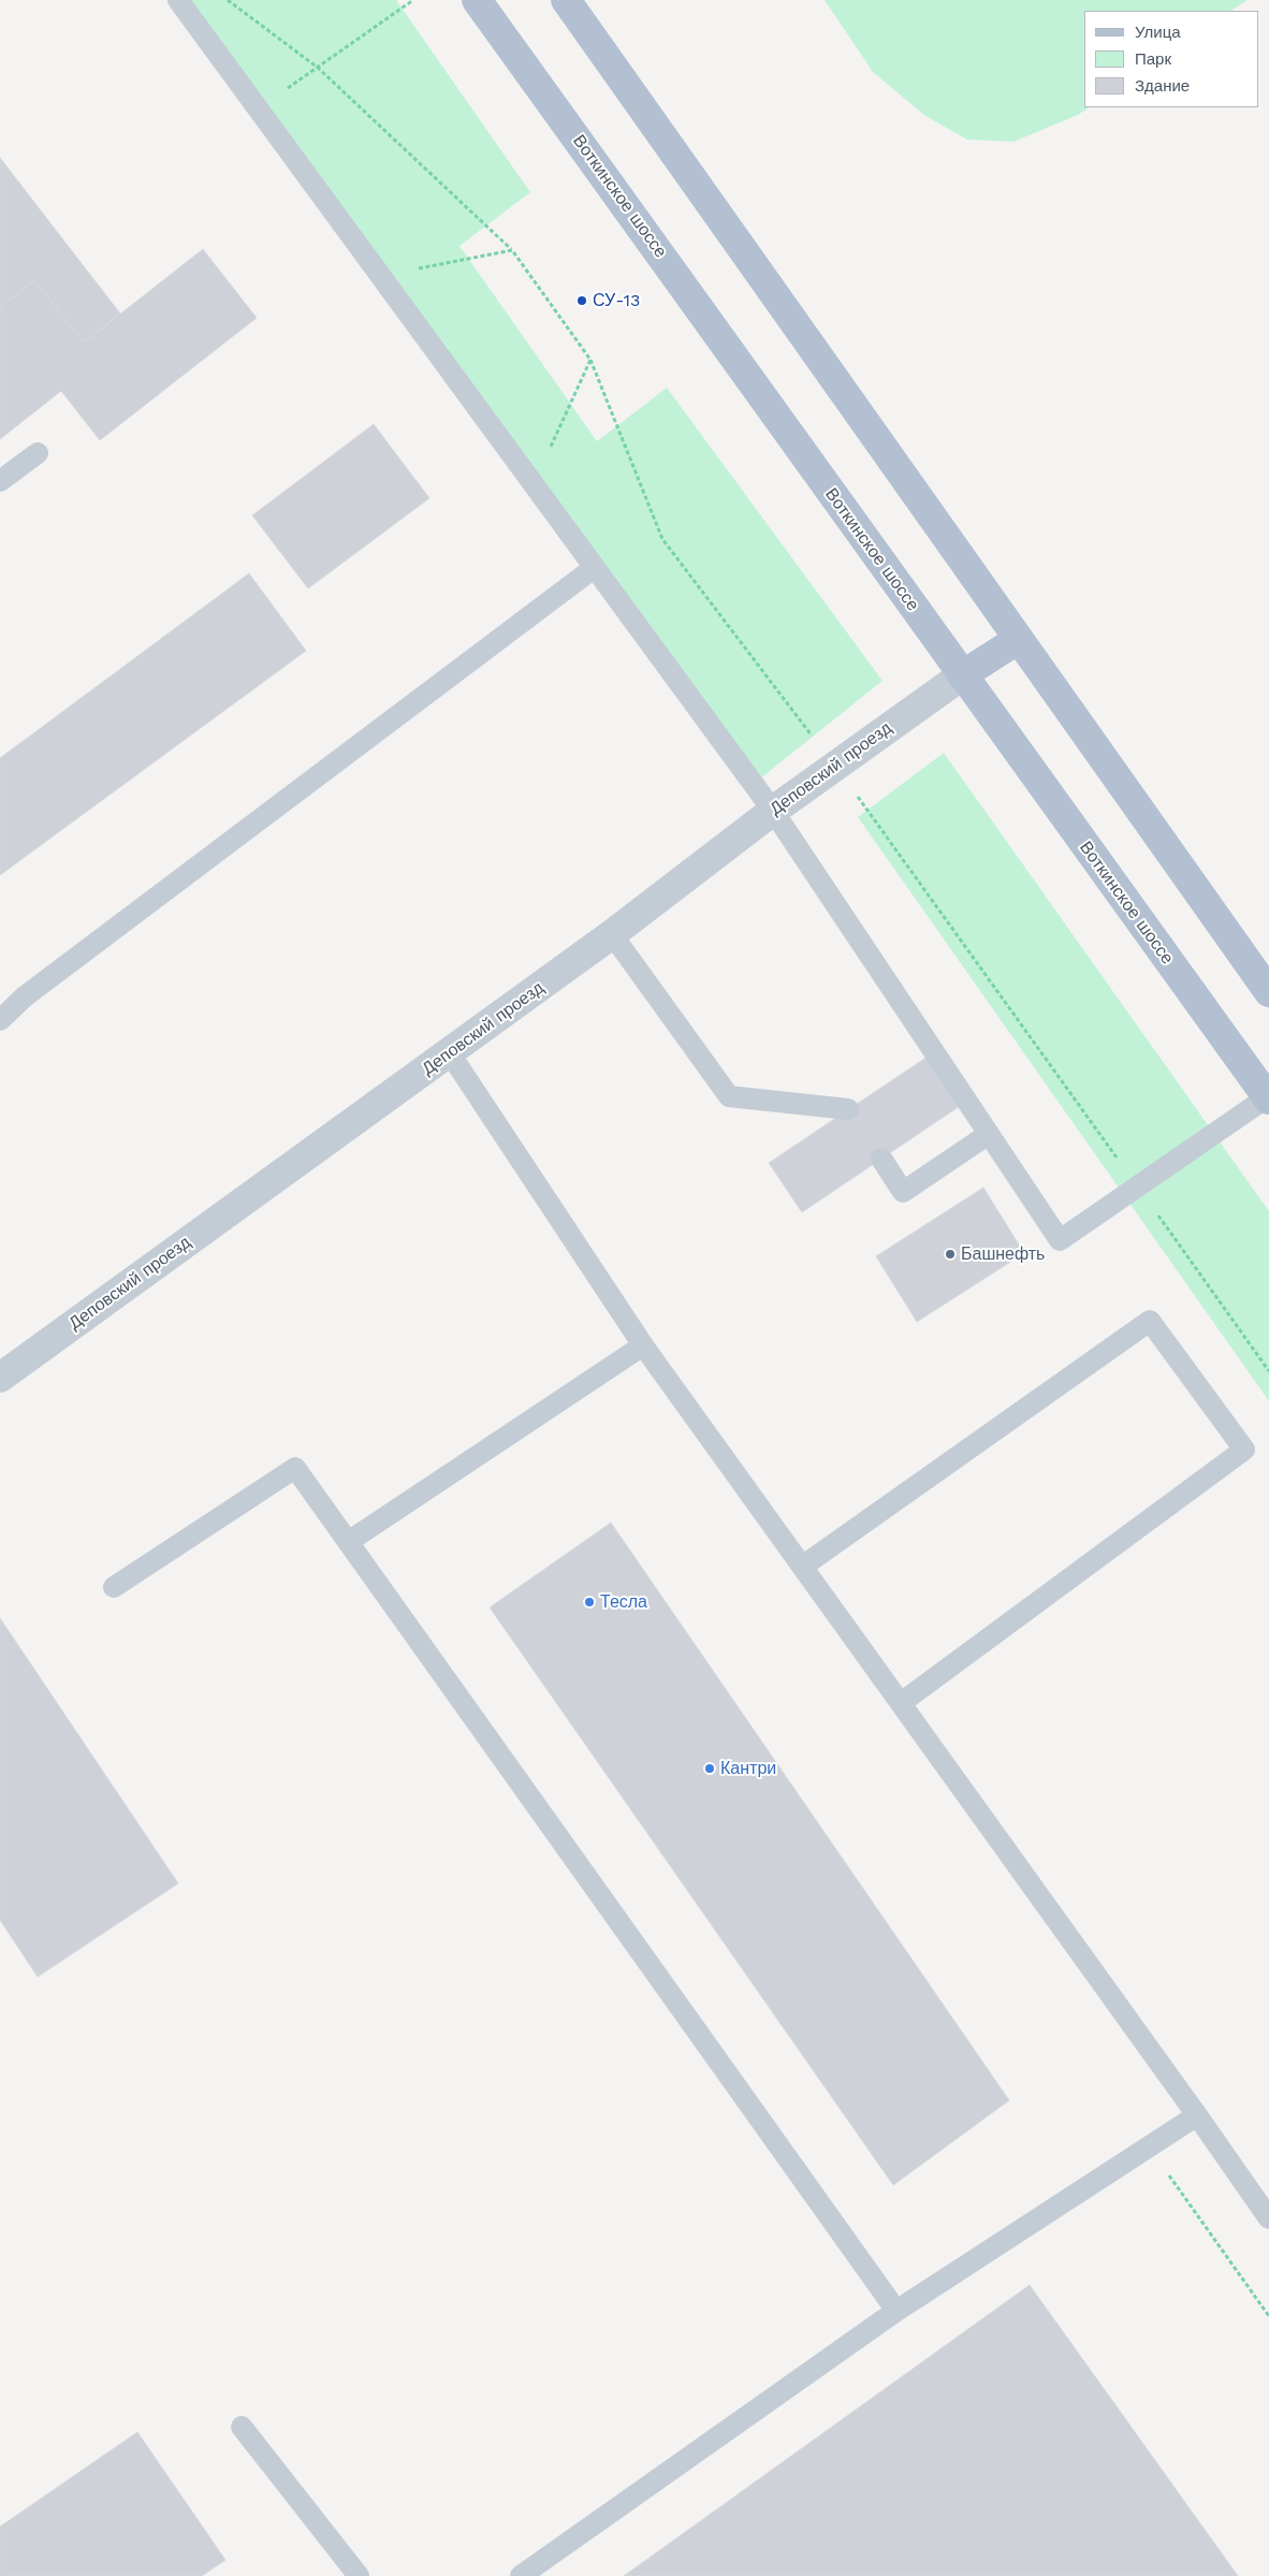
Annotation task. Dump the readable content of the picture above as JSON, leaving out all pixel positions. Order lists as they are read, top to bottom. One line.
{"streets":{"main road":["Воткинское шоссе"],"street":["Деповский проезд"]},"crossings":[["Воткинское шоссе","Деповский проезд"]],"places":["СУ-13","Башнефть","Тесла","Кантри"],"legend":["Улица","Парк","Здание"]}
